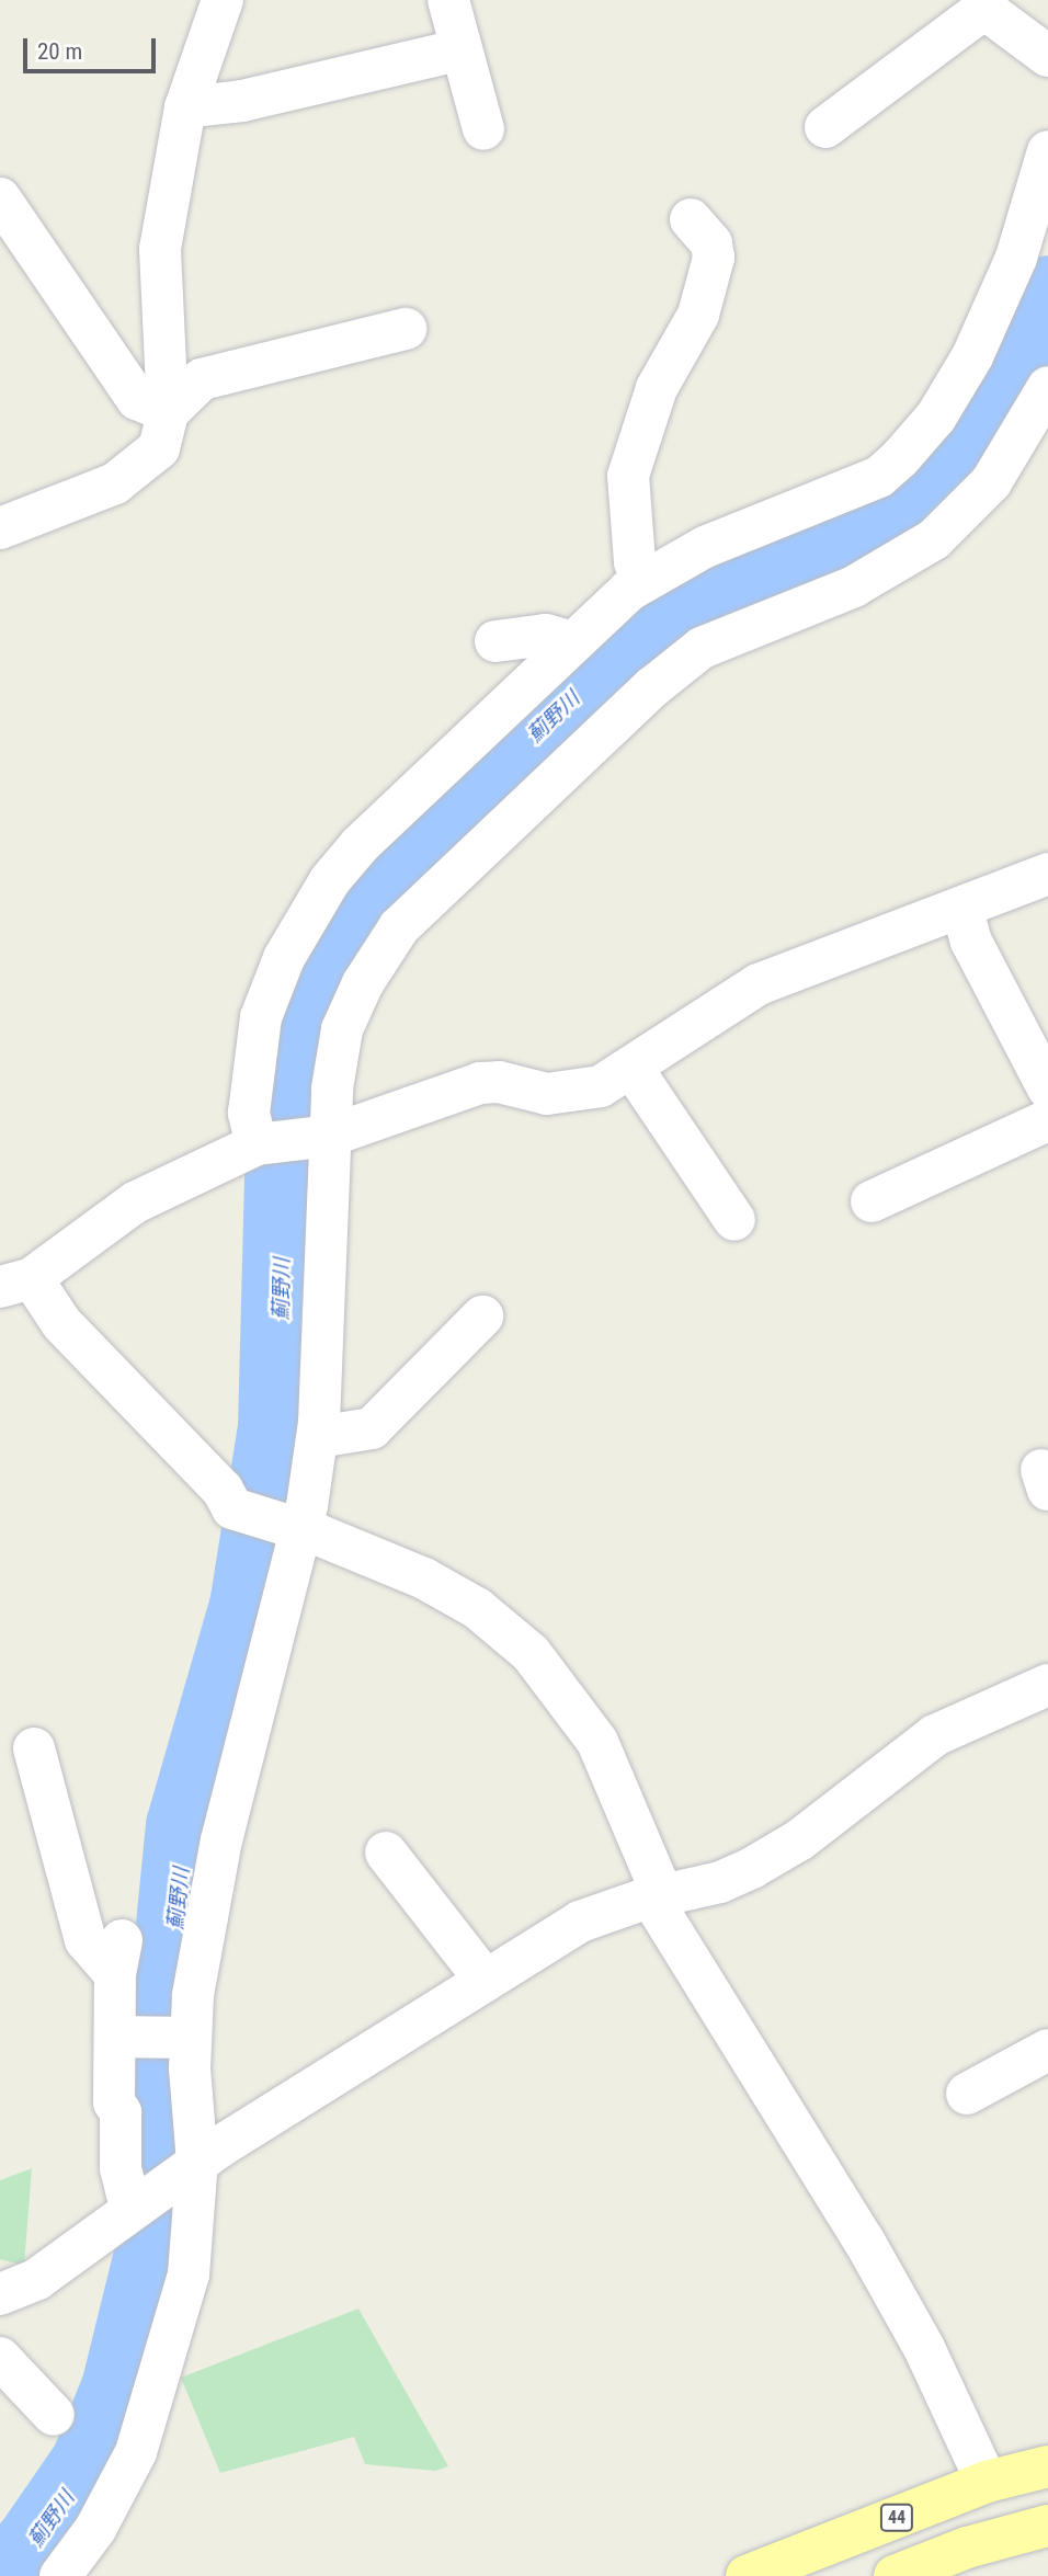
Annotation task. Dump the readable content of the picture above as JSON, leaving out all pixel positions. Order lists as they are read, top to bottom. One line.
{"streets":{"main road":["44"]},"water":["薊野川"],"scale_bar":"20 m"}
